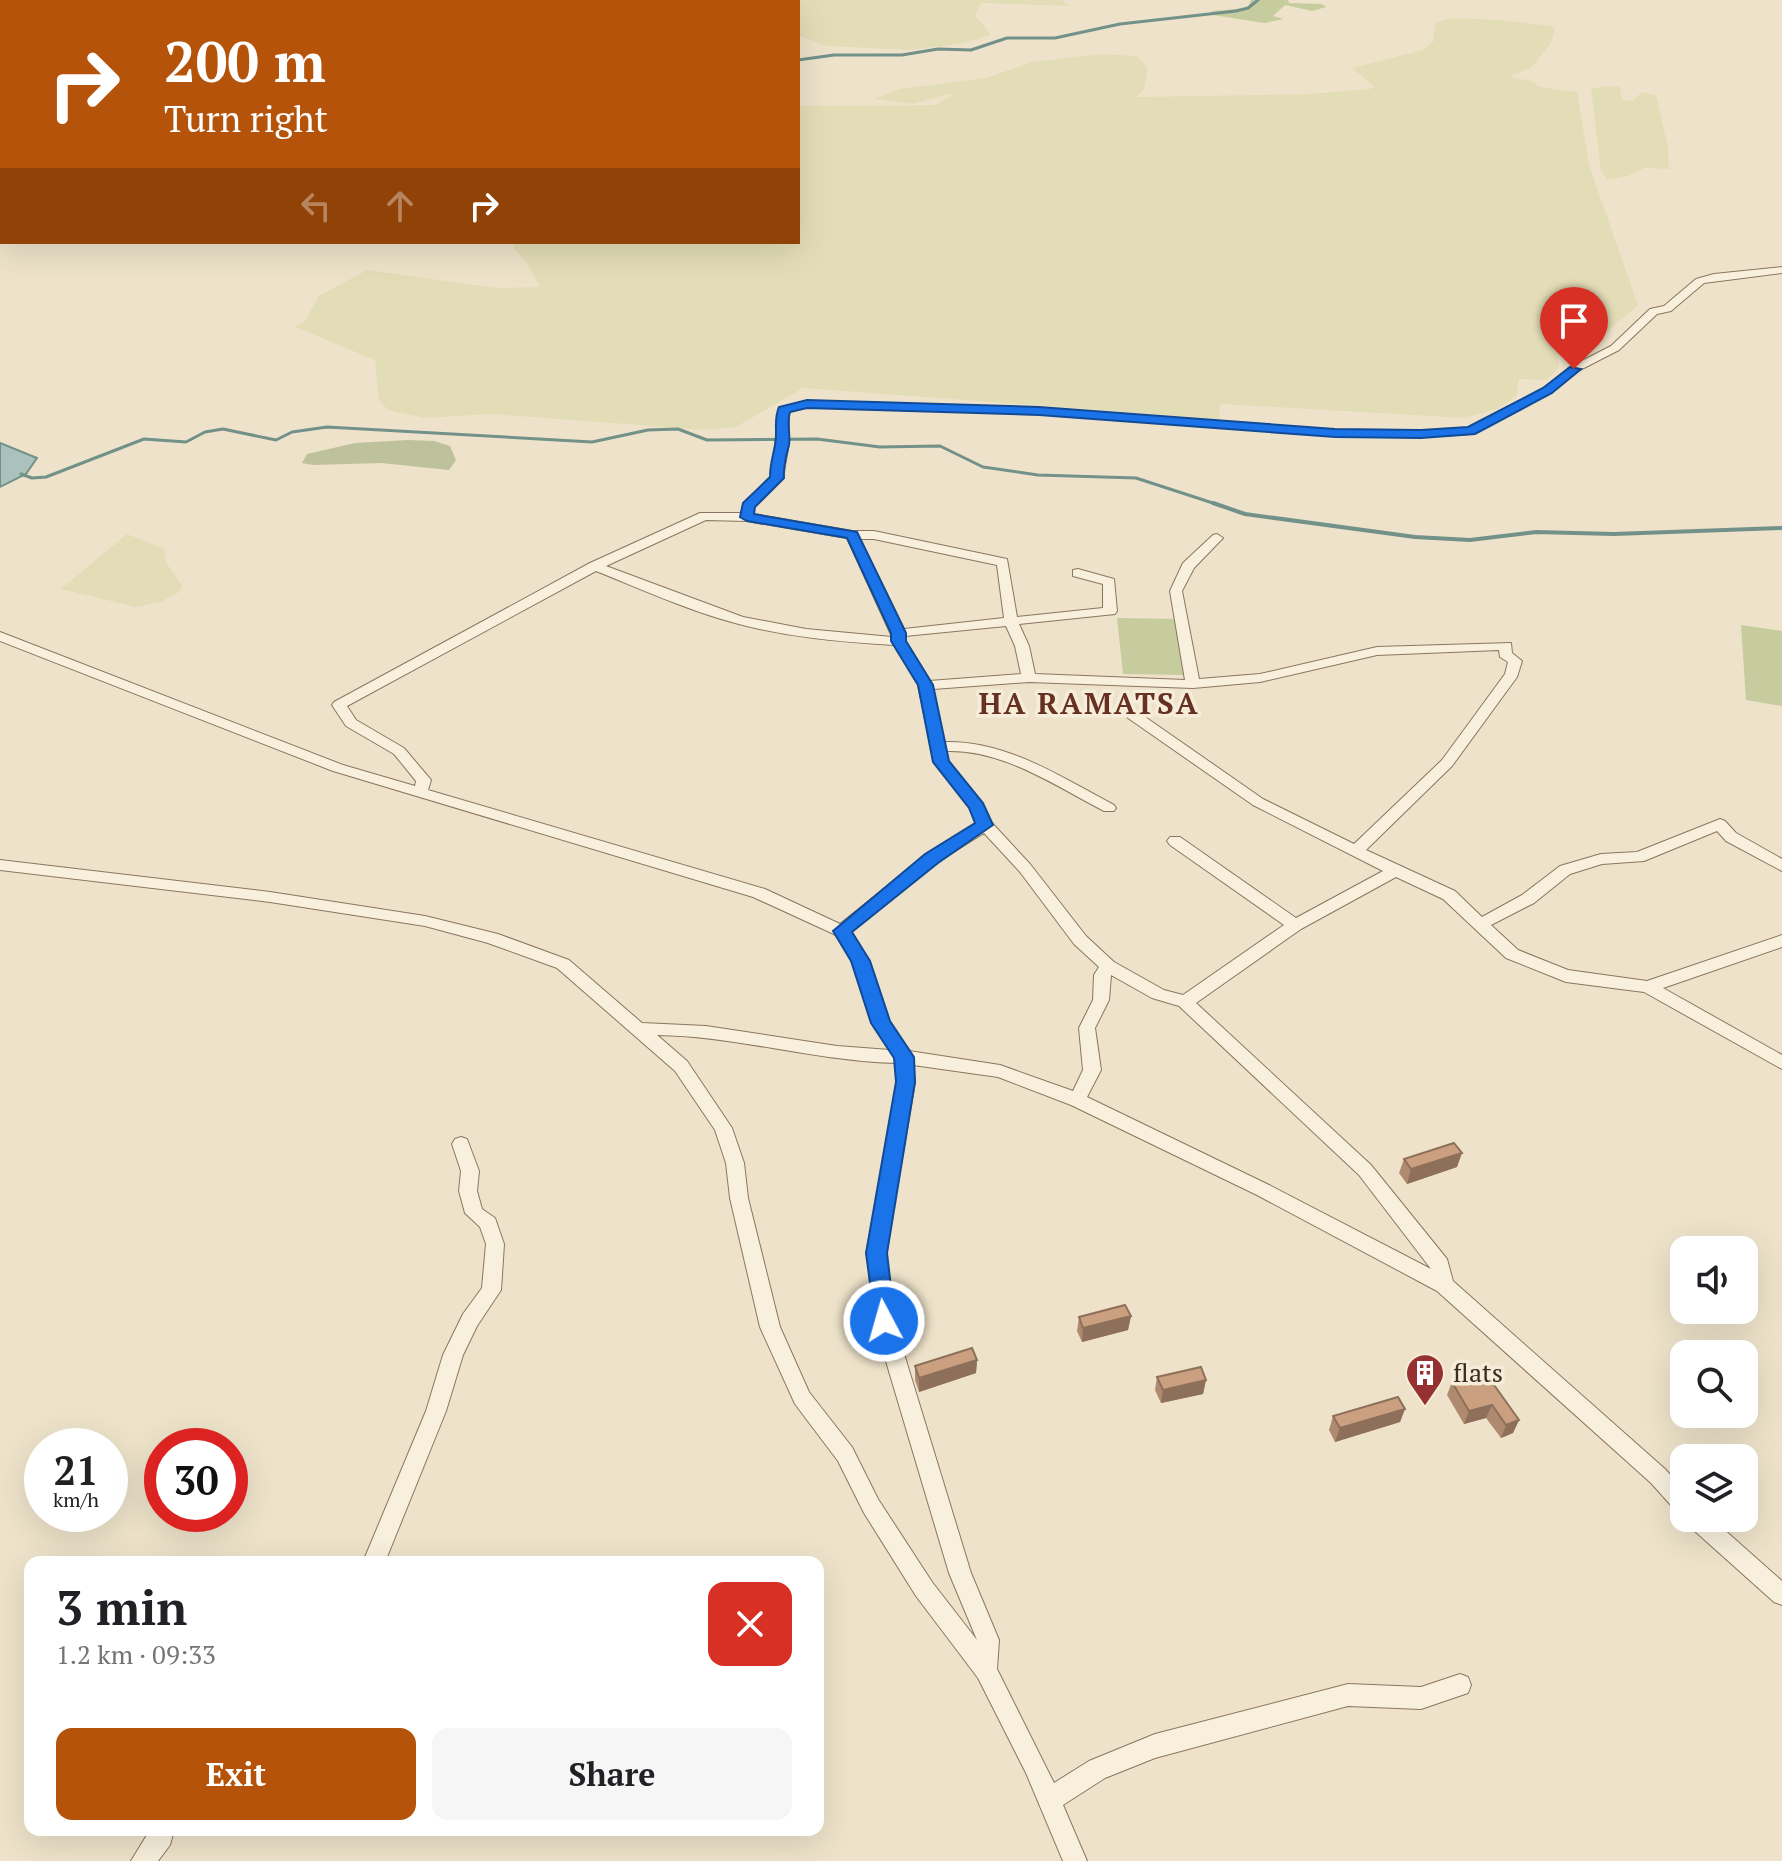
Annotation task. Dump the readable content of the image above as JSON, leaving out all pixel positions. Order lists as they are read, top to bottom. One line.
{"districts":["HA RAMATSA"],"places":{"building":["flats"]},"page":{"turn":["200 m","Turn right"],"speed":"21 km/h","limit":"30","heading":["3 min","1.2 km · 09:33"],"buttons":["Exit","Share"]}}
